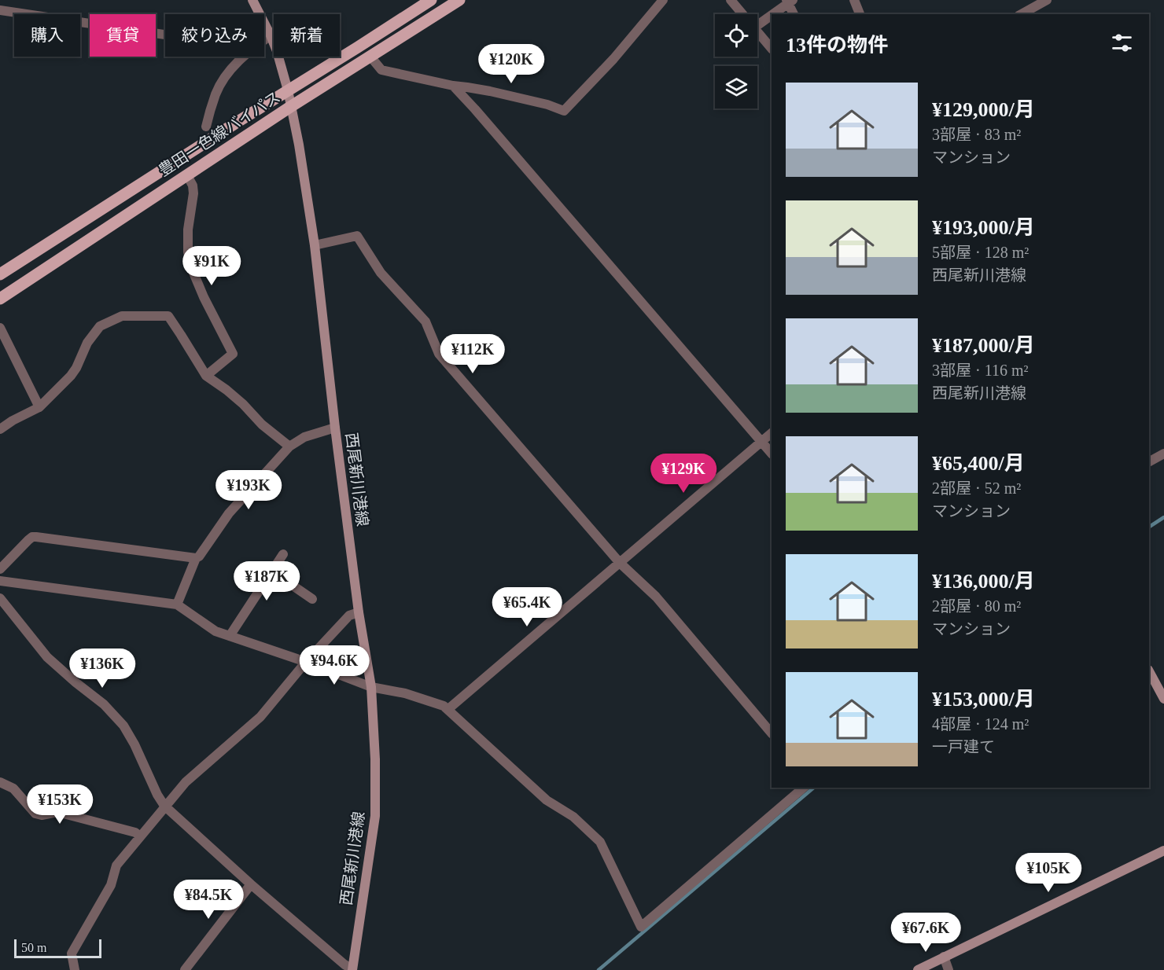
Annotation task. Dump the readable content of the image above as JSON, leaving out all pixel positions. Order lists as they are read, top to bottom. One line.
{"streets":{"main road":["豊田一色線バイパス","西尾新川港線"]},"crossings":[["豊田一色線バイパス","西尾新川港線"]],"scale_bar":"50 m","page":{"chip":["購入","賃貸","絞り込み","新着"],"heading":"13件の物件","price":["¥120K","¥91K","¥112K","¥129K","¥193K","¥187K","¥65.4K","¥94.6K","¥136K","¥153K","¥105K","¥84.5K","¥67.6K"],"list":[{"name":"¥129,000/月","note":"3部屋 · 83 m² · マンション"},{"name":"¥193,000/月","note":"5部屋 · 128 m² · 西尾新川港線"},{"name":"¥187,000/月","note":"3部屋 · 116 m² · 西尾新川港線"},{"name":"¥65,400/月","note":"2部屋 · 52 m² · マンション"},{"name":"¥136,000/月","note":"2部屋 · 80 m² · マンション"},{"name":"¥153,000/月","note":"4部屋 · 124 m² · 一戸建て"}],"scale":"50 m"}}
